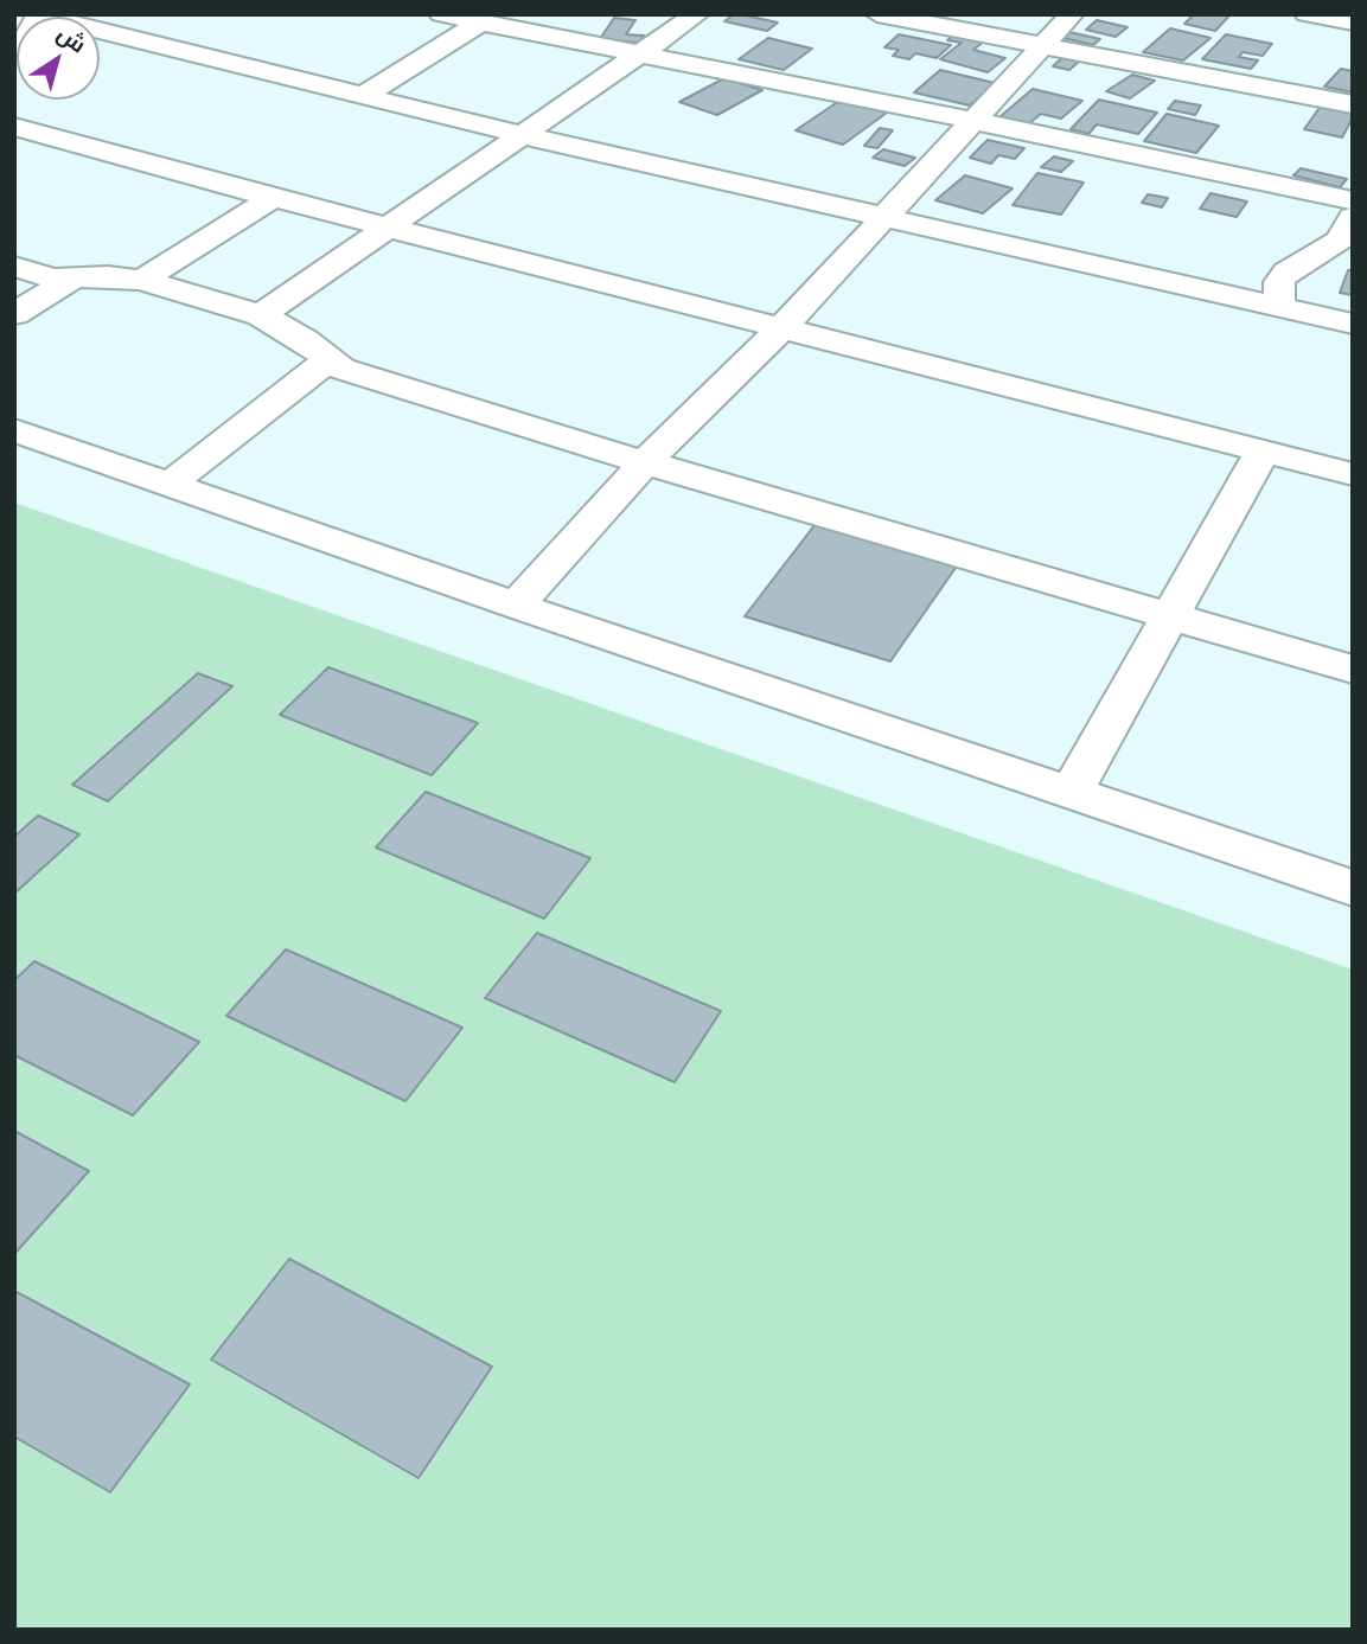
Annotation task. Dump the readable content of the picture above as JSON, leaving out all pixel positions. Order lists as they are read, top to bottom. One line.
{"north":"top right"}
